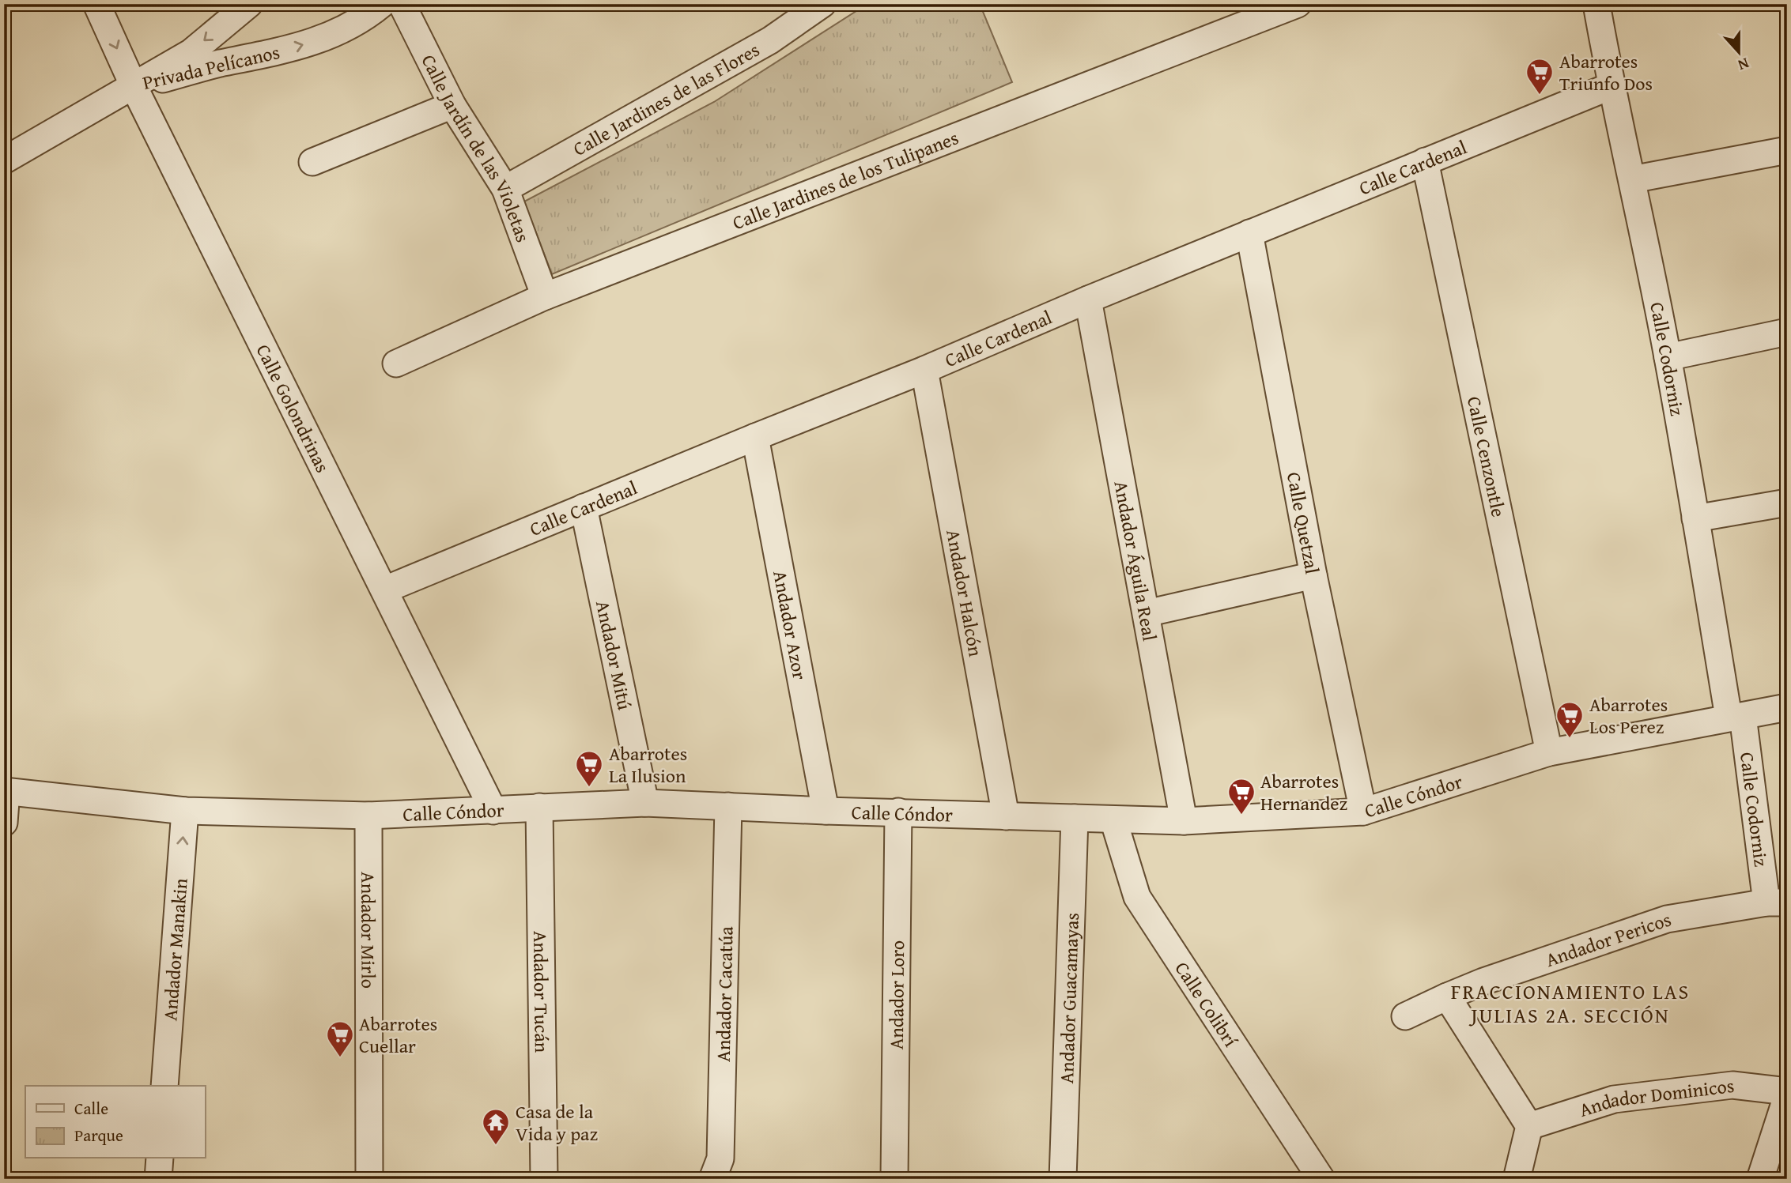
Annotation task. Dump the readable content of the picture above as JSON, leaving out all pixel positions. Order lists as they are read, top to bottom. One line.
{"streets":{"street":["Privada Pelícanos","Calle Jardines de las Flores","Calle Jardín de las Violetas","Calle Cardenal","Calle Jardines de los Tulipanes","Calle Codorniz","Calle Golondrinas","Calle Cenzontle","Calle Quetzal","Andador Águila Real","Andador Halcón","Andador Azor","Andador Mitú","Calle Cóndor","Andador Mirlo","Andador Pericos","Andador Manakin","Andador Tucán","Andador Cacatúa","Andador Loro","Andador Guacamayas","Calle Colibrí","Andador Dominicos"]},"crossings":[["Privada Pelícanos","Calle Golondrinas"],["Calle Jardines de las Flores","Calle Jardín de las Violetas"],["Calle Jardín de las Violetas","Calle Jardines de los Tulipanes"],["Calle Cardenal","Calle Codorniz"],["Calle Cardenal","Calle Golondrinas"],["Calle Cardenal","Calle Cenzontle"],["Calle Cardenal","Calle Quetzal"],["Calle Cardenal","Andador Águila Real"],["Calle Cardenal","Andador Halcón"],["Calle Cardenal","Andador Azor"],["Calle Cardenal","Andador Mitú"],["Calle Codorniz","Calle Cóndor"],["Calle Codorniz","Andador Pericos"],["Calle Golondrinas","Calle Cóndor"],["Calle Cenzontle","Calle Cóndor"],["Calle Quetzal","Calle Cóndor"],["Andador Águila Real","Calle Cóndor"],["Andador Halcón","Calle Cóndor"],["Andador Azor","Calle Cóndor"],["Andador Mitú","Calle Cóndor"],["Calle Cóndor","Andador Mirlo"],["Calle Cóndor","Andador Manakin"],["Calle Cóndor","Andador Tucán"],["Calle Cóndor","Andador Cacatúa"],["Calle Cóndor","Andador Loro"],["Calle Cóndor","Andador Guacamayas"],["Calle Cóndor","Calle Colibrí"]],"one_way":["Andador Manakin"],"districts":["FRACCIONAMIENTO LAS JULIAS 2A. SECCIÓN"],"places":{"supermarket":["Abarrotes Triunfo Dos","Abarrotes Los Perez","Abarrotes La Ilusion","Abarrotes Hernandez","Abarrotes Cuellar"],"temple":["Casa de la Vida y paz"]},"legend":["Calle","Parque"],"north":"bottom"}
